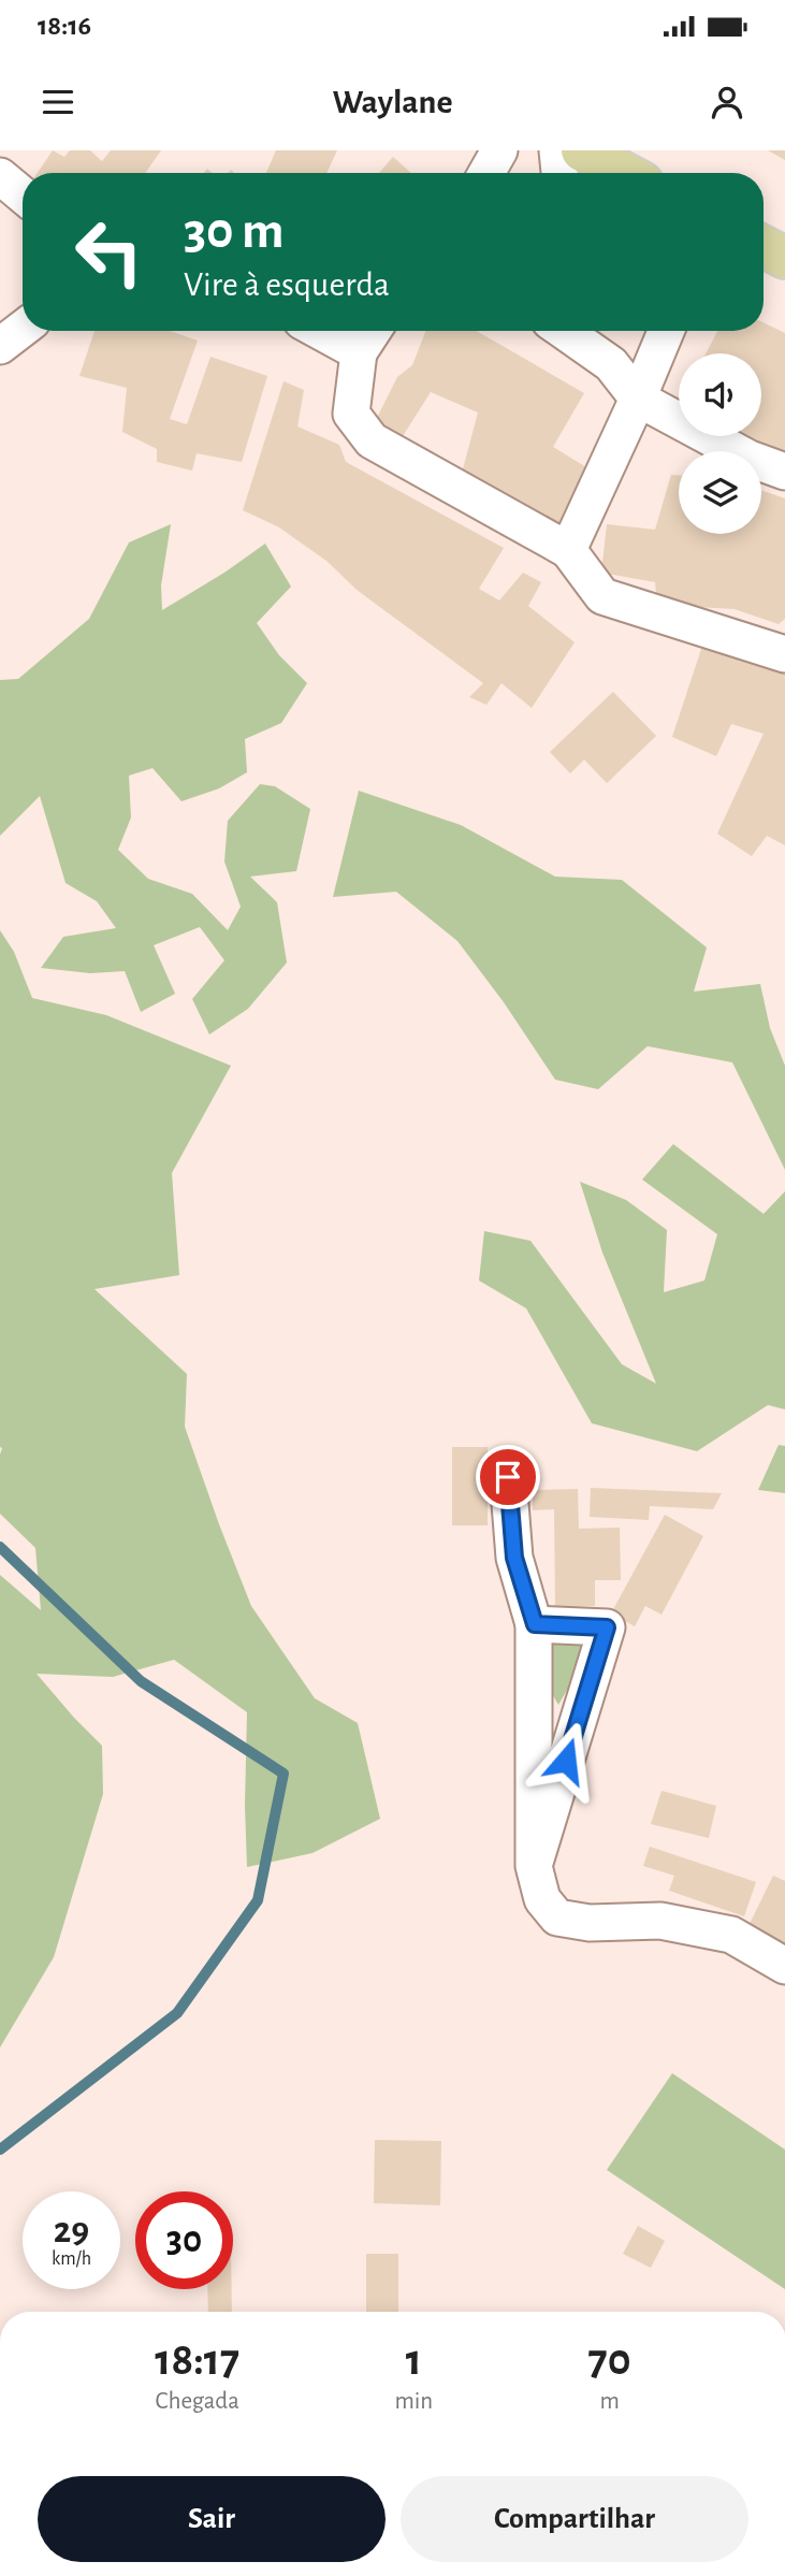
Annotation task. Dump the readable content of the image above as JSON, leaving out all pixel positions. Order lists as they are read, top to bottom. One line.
{"page":{"status":"18:16","header":"Waylane","turn":["30 m","Vire à esquerda"],"speed":"29 km/h","limit":"30","eta":["18:17","Chegada","1","min","70","m"],"buttons":["Sair","Compartilhar"]}}
